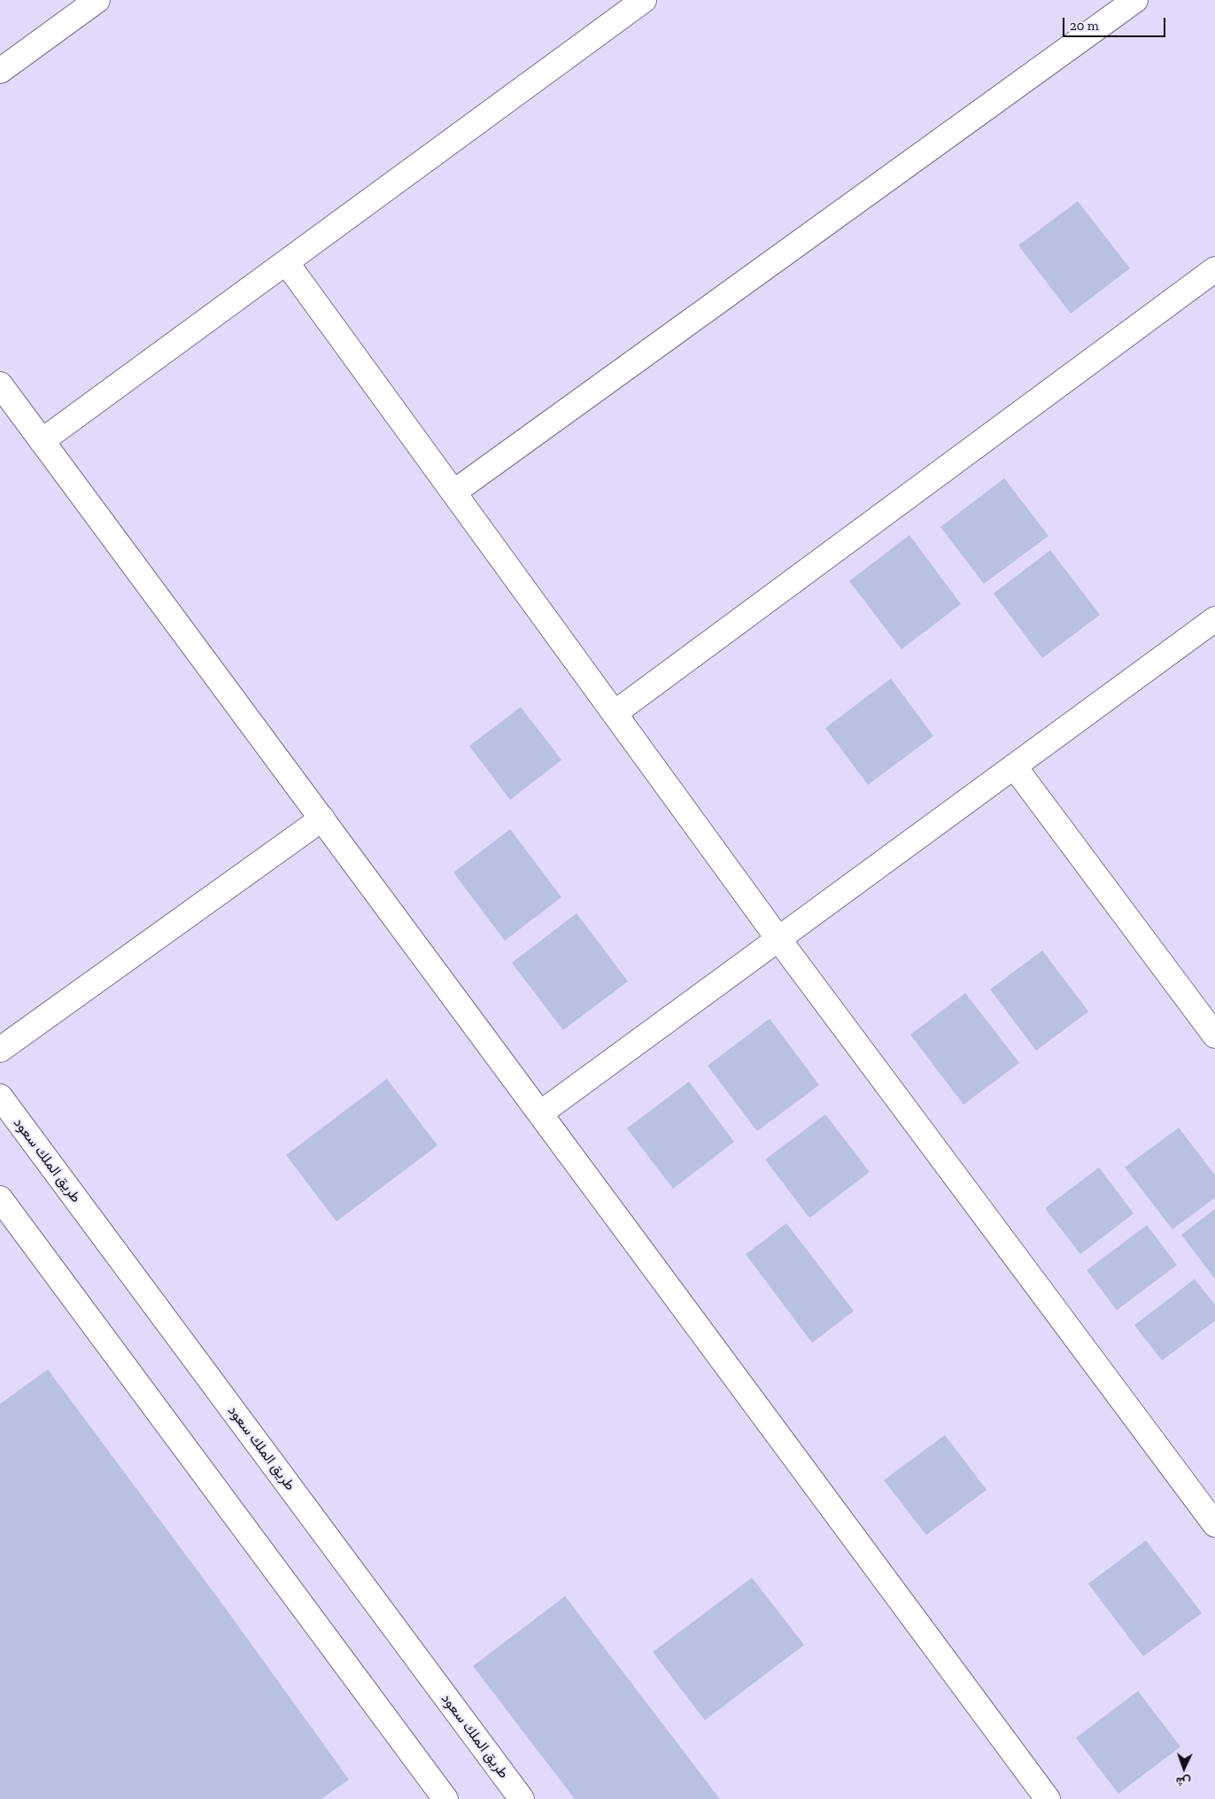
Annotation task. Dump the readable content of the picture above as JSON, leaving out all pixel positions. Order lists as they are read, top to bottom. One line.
{"streets":{"street":["طريق الملك سعود"]},"scale_bar":"20 m","north":"bottom"}
